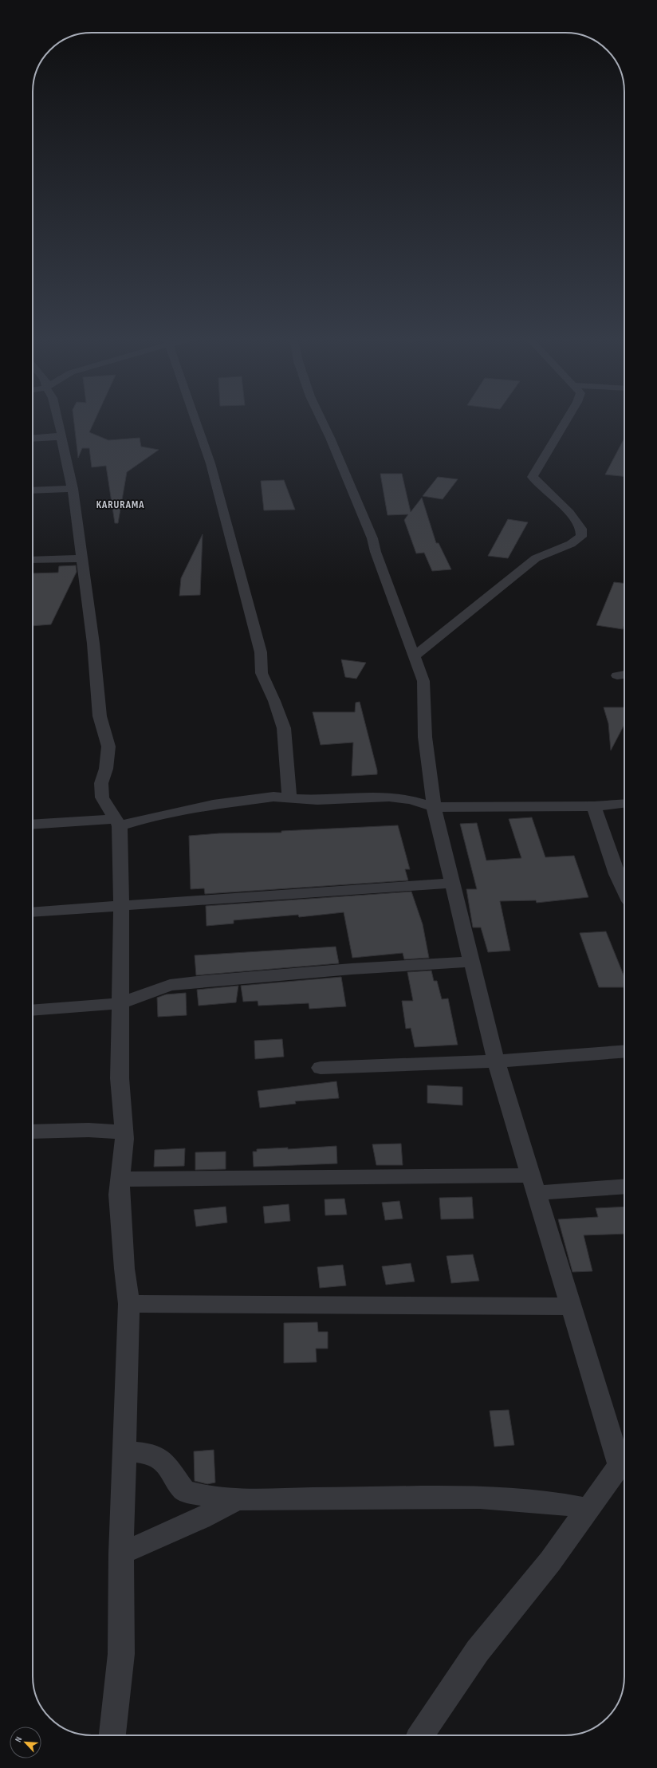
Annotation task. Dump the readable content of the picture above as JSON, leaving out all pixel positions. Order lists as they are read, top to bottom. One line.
{"districts":["KARURAMA"],"north":"top left"}
